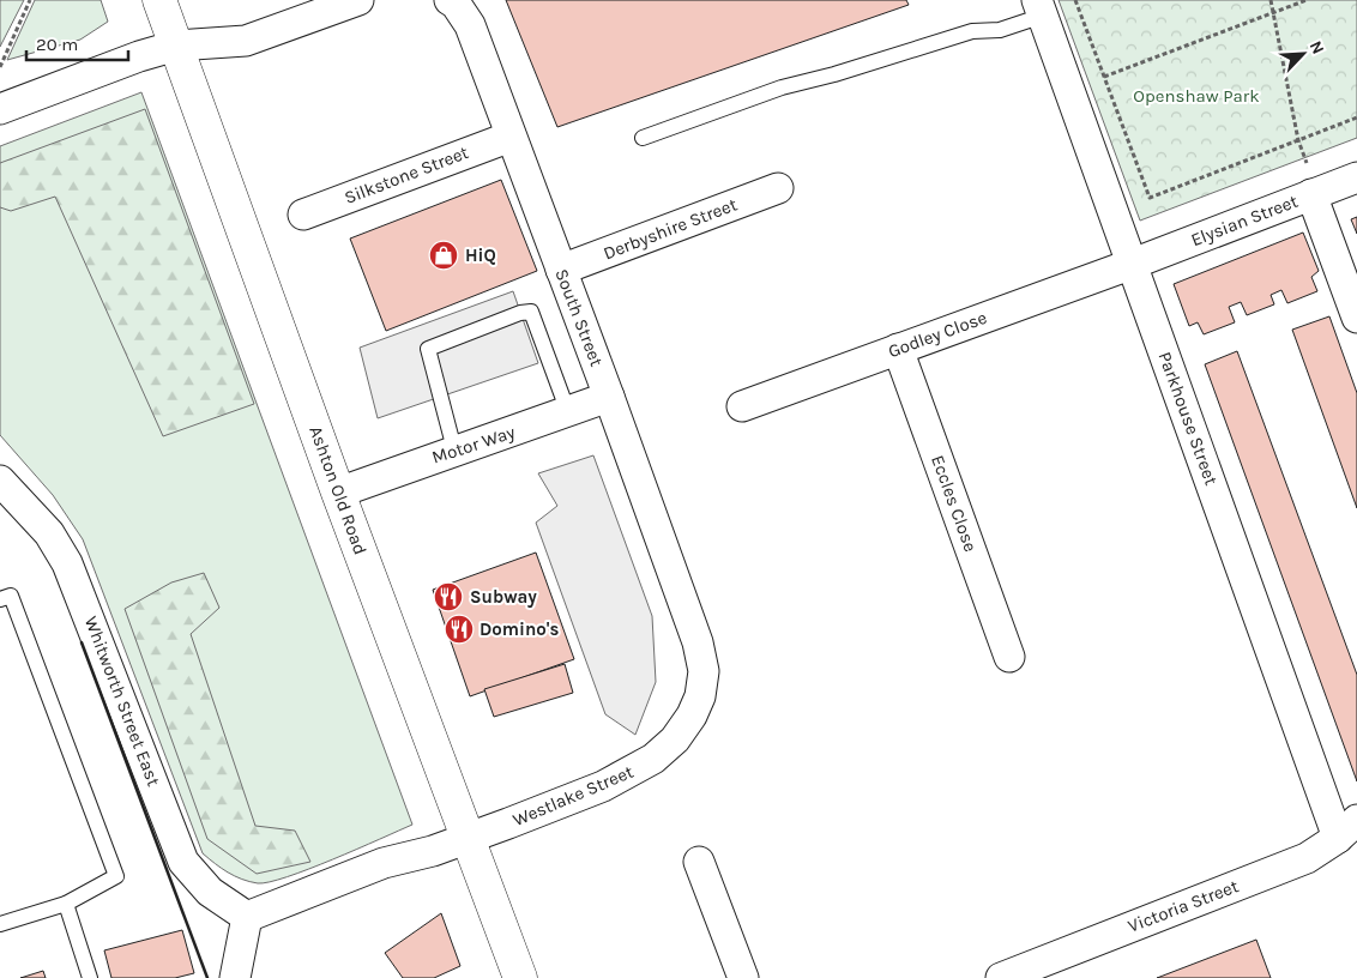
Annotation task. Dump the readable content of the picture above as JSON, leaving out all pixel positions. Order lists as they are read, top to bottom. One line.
{"streets":{"highway":["Ashton Old Road"],"street":["Silkstone Street","Elysian Street","Derbyshire Street","South Street","Godley Close","Parkhouse Street","Motor Way","Eccles Close","Whitworth Street East","Westlake Street","Victoria Street"]},"crossings":[["Silkstone Street","South Street"],["Elysian Street","Godley Close"],["Elysian Street","Parkhouse Street"],["Derbyshire Street","South Street"],["South Street","Motor Way"],["South Street","Westlake Street"],["Godley Close","Parkhouse Street"],["Godley Close","Eccles Close"],["Parkhouse Street","Victoria Street"],["Motor Way","Ashton Old Road"],["Ashton Old Road","Westlake Street"]],"parks":["Openshaw Park"],"places":{"shop":["HiQ"],"restaurant":["Subway","Domino's"]},"scale_bar":"20 m","north":"top right"}
